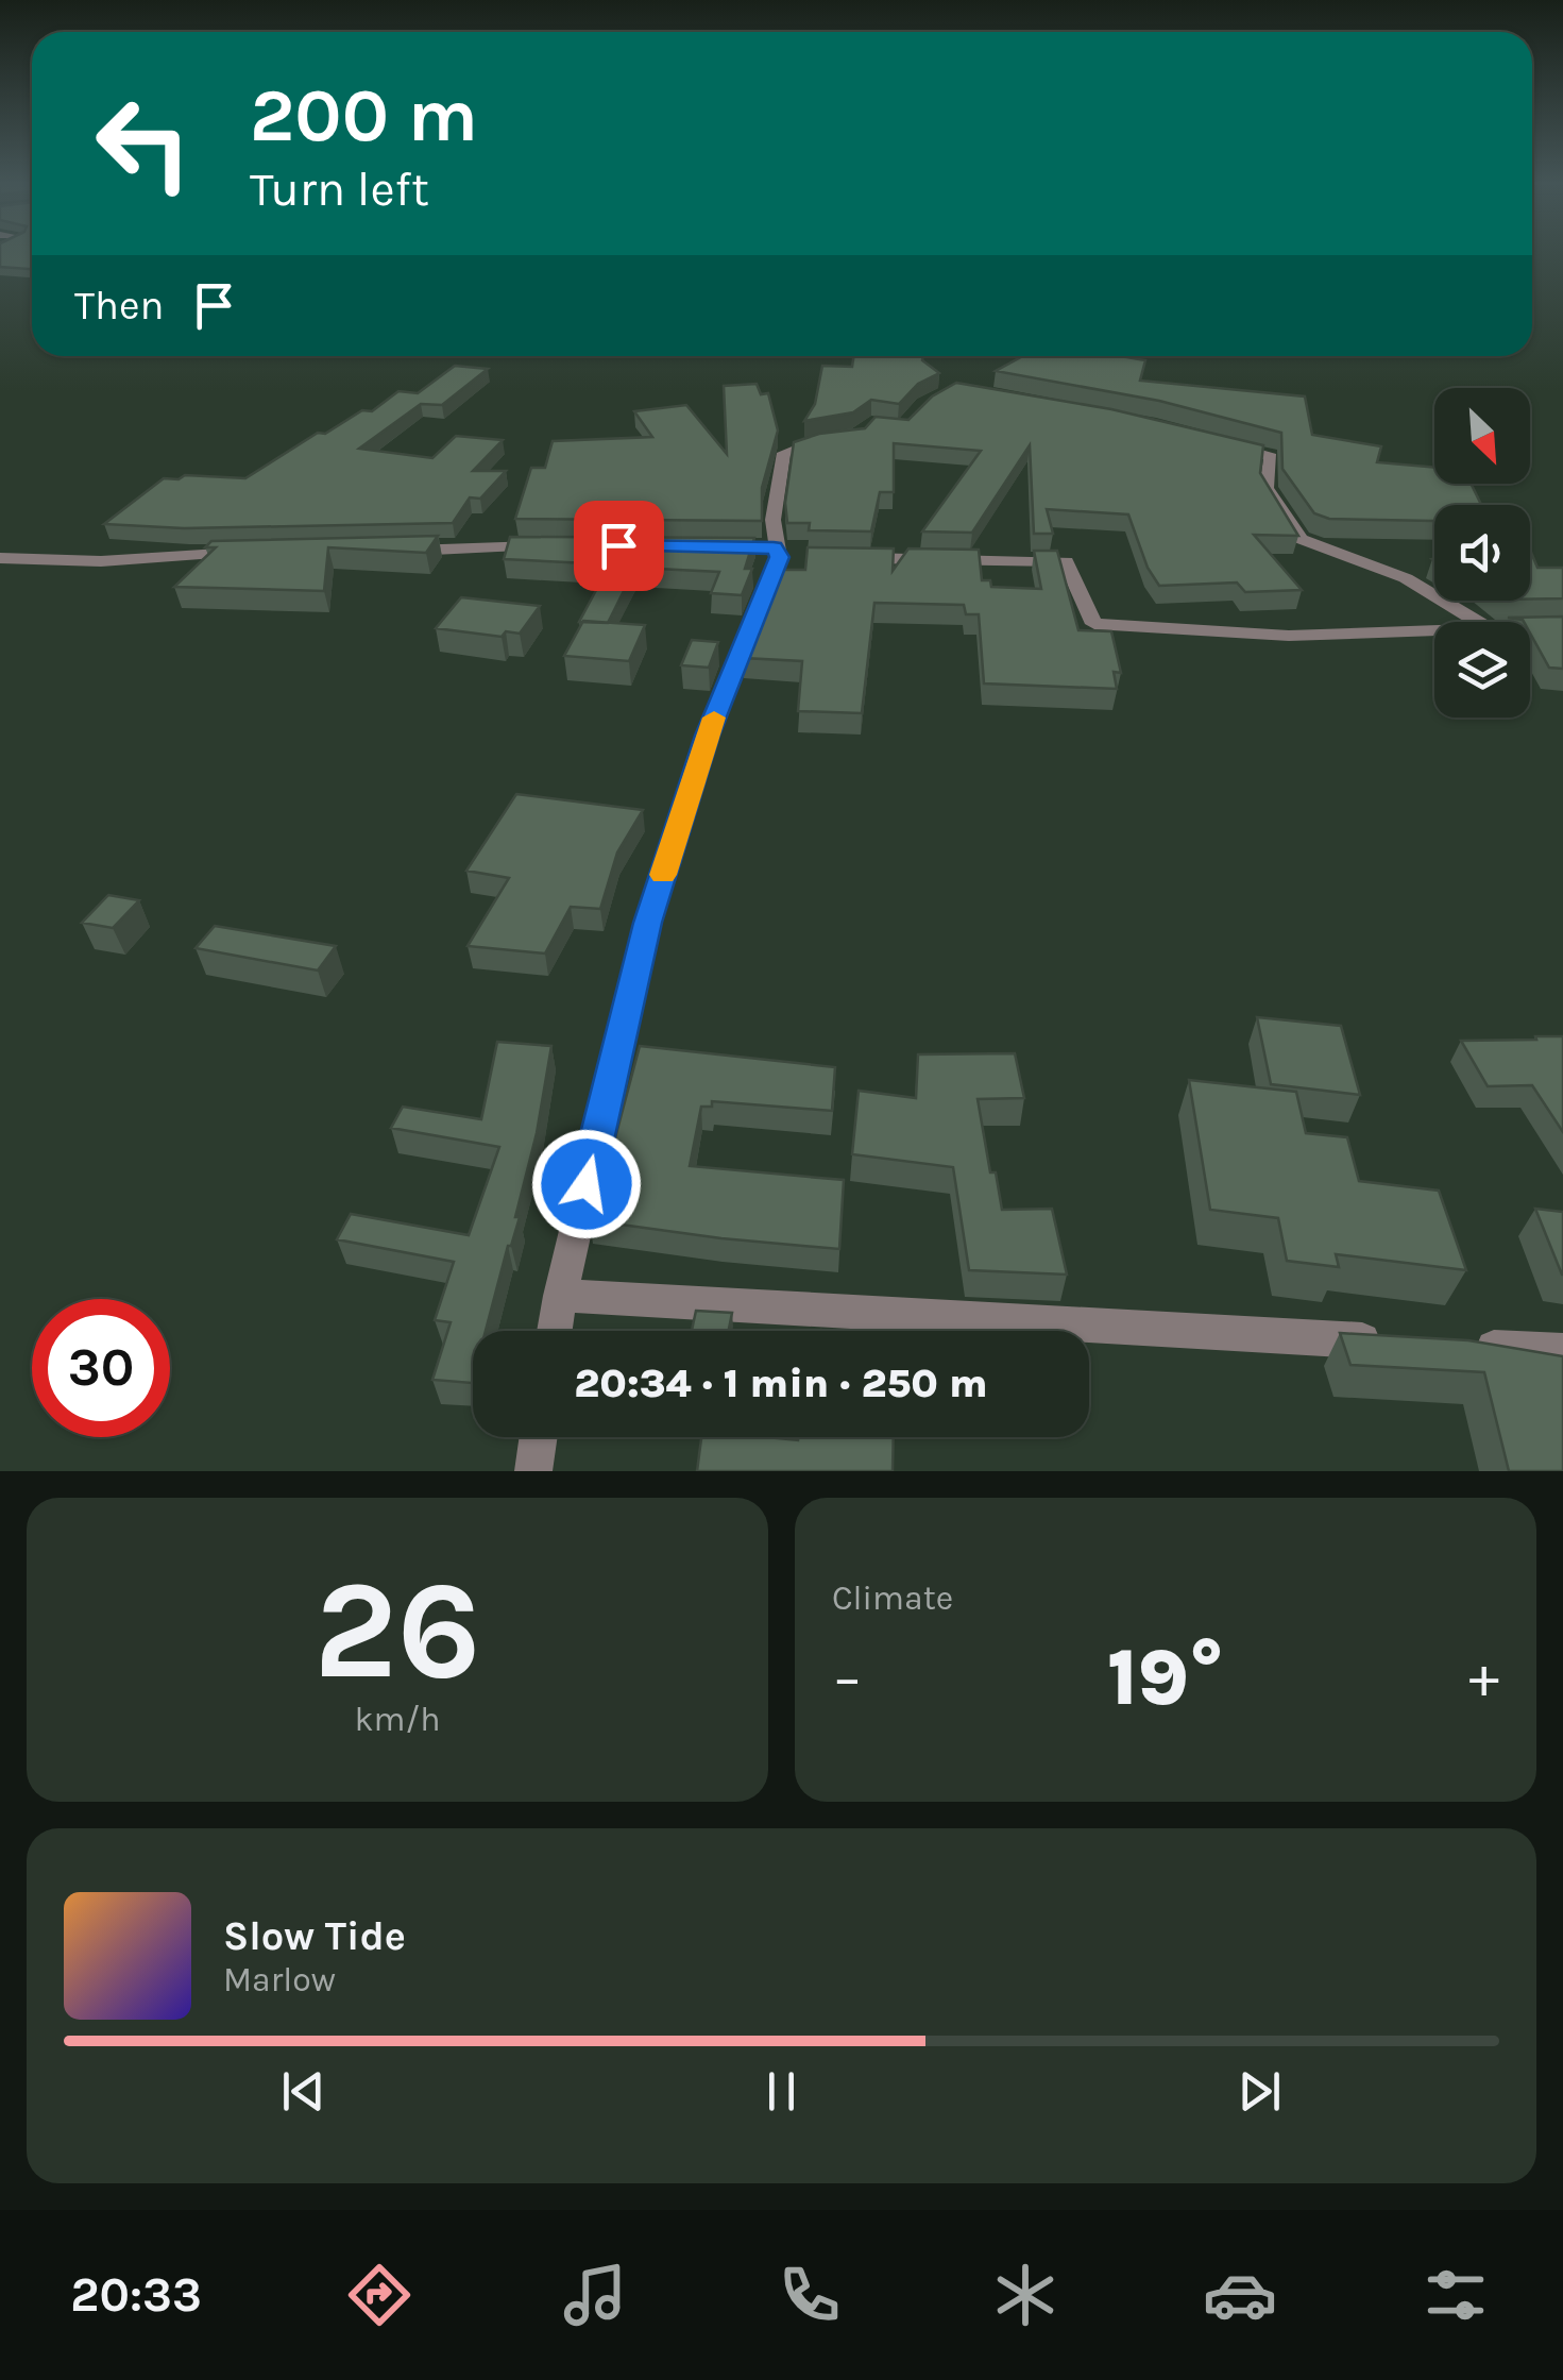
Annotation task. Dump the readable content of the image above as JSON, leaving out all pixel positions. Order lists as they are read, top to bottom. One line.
{"north":"bottom right","page":{"turn":["200 m","Turn left"],"then":"Then","limit":"30","trip":"20:34 · 1 min · 250 m","tile":[["26","km/h"],"Climate"],"heat":["−","19°","+"],"song":["Slow Tide","Marlow"],"tabs":"20:33"}}
